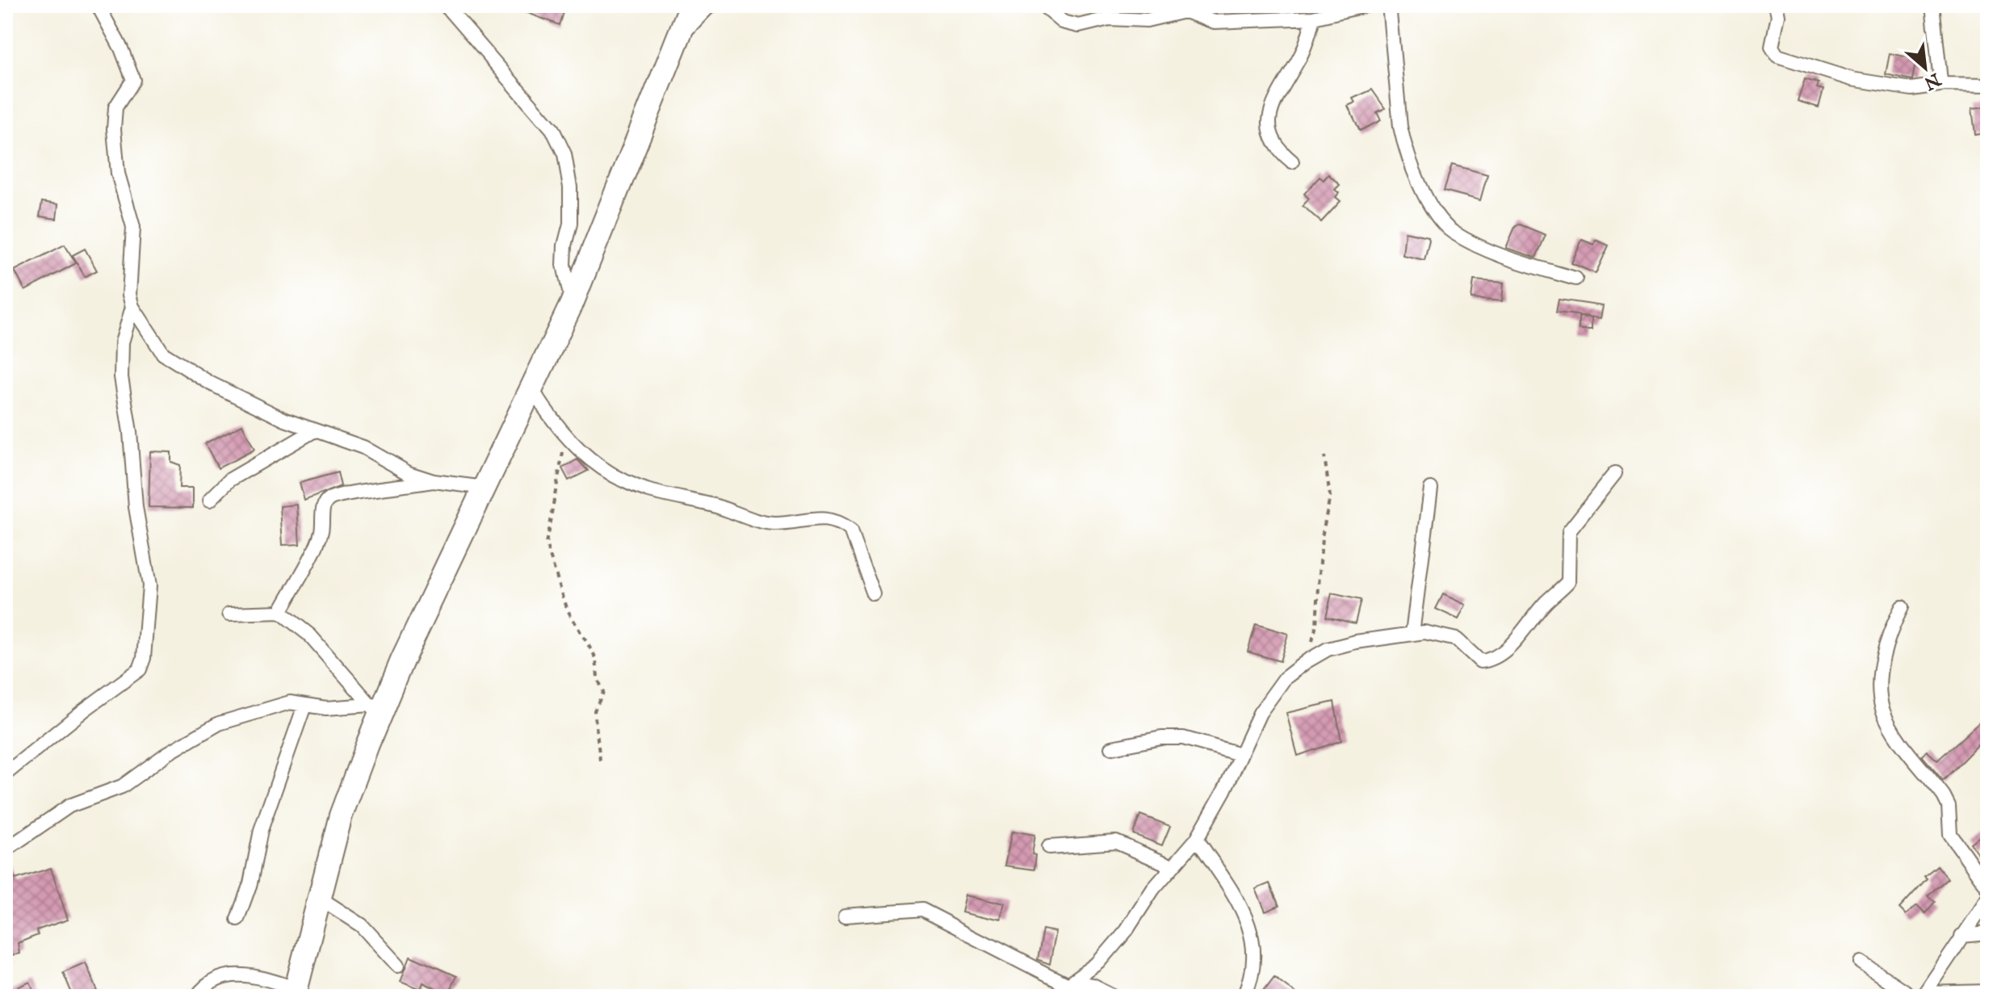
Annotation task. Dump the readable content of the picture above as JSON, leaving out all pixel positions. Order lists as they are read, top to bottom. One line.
{"north":"bottom right"}
